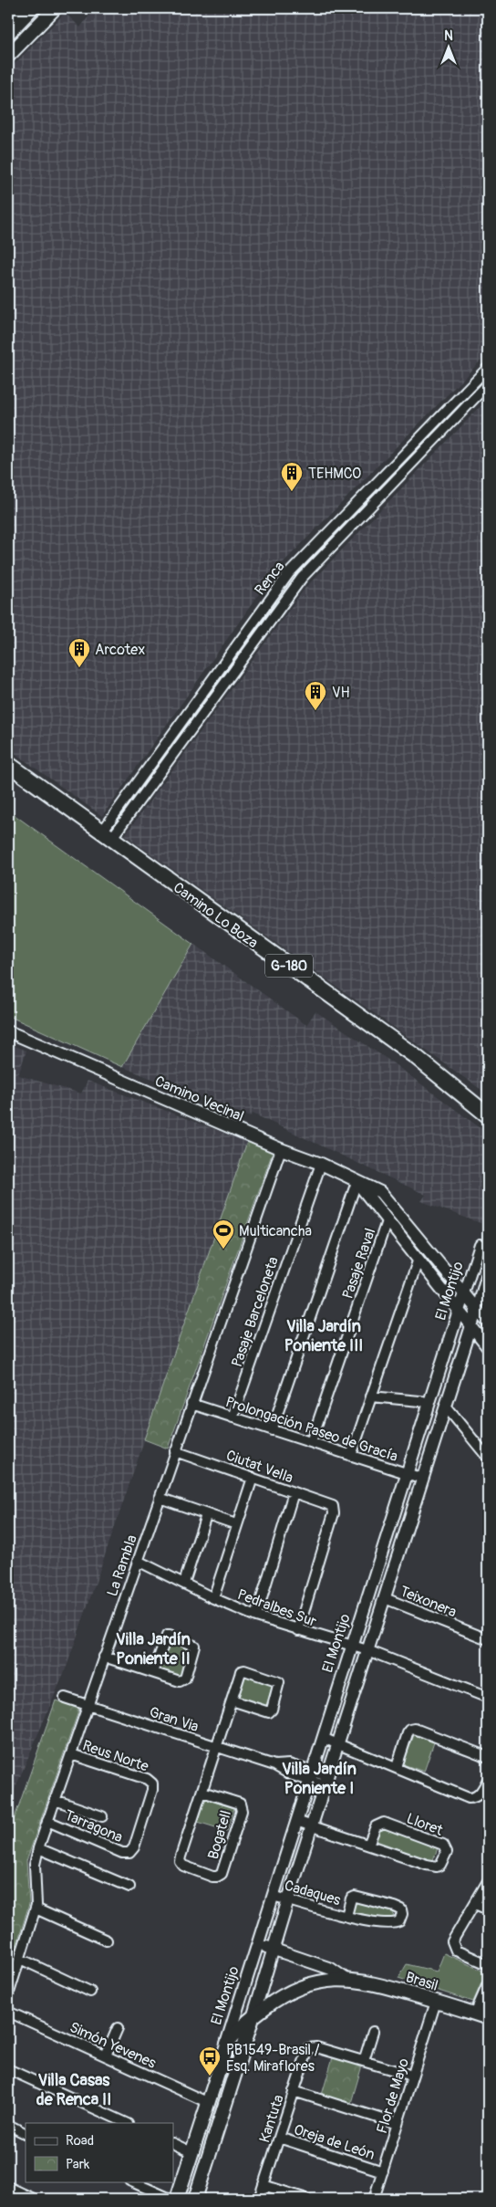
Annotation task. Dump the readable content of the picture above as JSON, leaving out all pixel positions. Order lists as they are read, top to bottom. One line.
{"streets":{"main road":["Camino Lo Boza","G-180","El Montijo","Brasil"],"street":["Renca","Camino Vecinal","Pasaje Raval","Pasaje Barceloneta","Prolongación Paseo de Gracía","Ciutat Vella","La Rambla","Teixonera","Pedralbes Sur","Gran Via","Reus Norte","Lloret","Tarragona","Bogatell","Cadaques","Simón Yevenes","Flor de Mayo","Kantuta","Oreja de León"]},"crossings":[["Renca","Camino Lo Boza"],["Camino Vecinal","El Montijo"],["Camino Vecinal","Pasaje Barceloneta"],["Camino Vecinal","La Rambla"],["Pasaje Raval","Prolongación Paseo de Gracía"],["El Montijo","Prolongación Paseo de Gracía"],["El Montijo","Pedralbes Sur"],["El Montijo","Gran Via"],["El Montijo","Lloret"],["El Montijo","Cadaques"],["El Montijo","Brasil"],["El Montijo","Simón Yevenes"],["Pasaje Barceloneta","Prolongación Paseo de Gracía"],["Prolongación Paseo de Gracía","La Rambla"],["Ciutat Vella","La Rambla"],["Ciutat Vella","Pedralbes Sur"],["La Rambla","Pedralbes Sur"],["La Rambla","Gran Via"],["La Rambla","Reus Norte"],["La Rambla","Tarragona"],["Gran Via","Bogatell"],["Reus Norte","Tarragona"],["Brasil","Flor de Mayo"],["Flor de Mayo","Oreja de León"],["Kantuta","Oreja de León"]],"districts":["Villa Jardín Poniente III","Villa Jardín Poniente II","Villa Jardín Poniente I","Villa Casas de Renca II"],"places":{"building":["TEHMCO","Arcotex","VH"],"sports":["Multicancha"],"bus stop":["PB1549-Brasil / Esq. Miraflores"]},"legend":["Road","Park"],"north":"top"}
